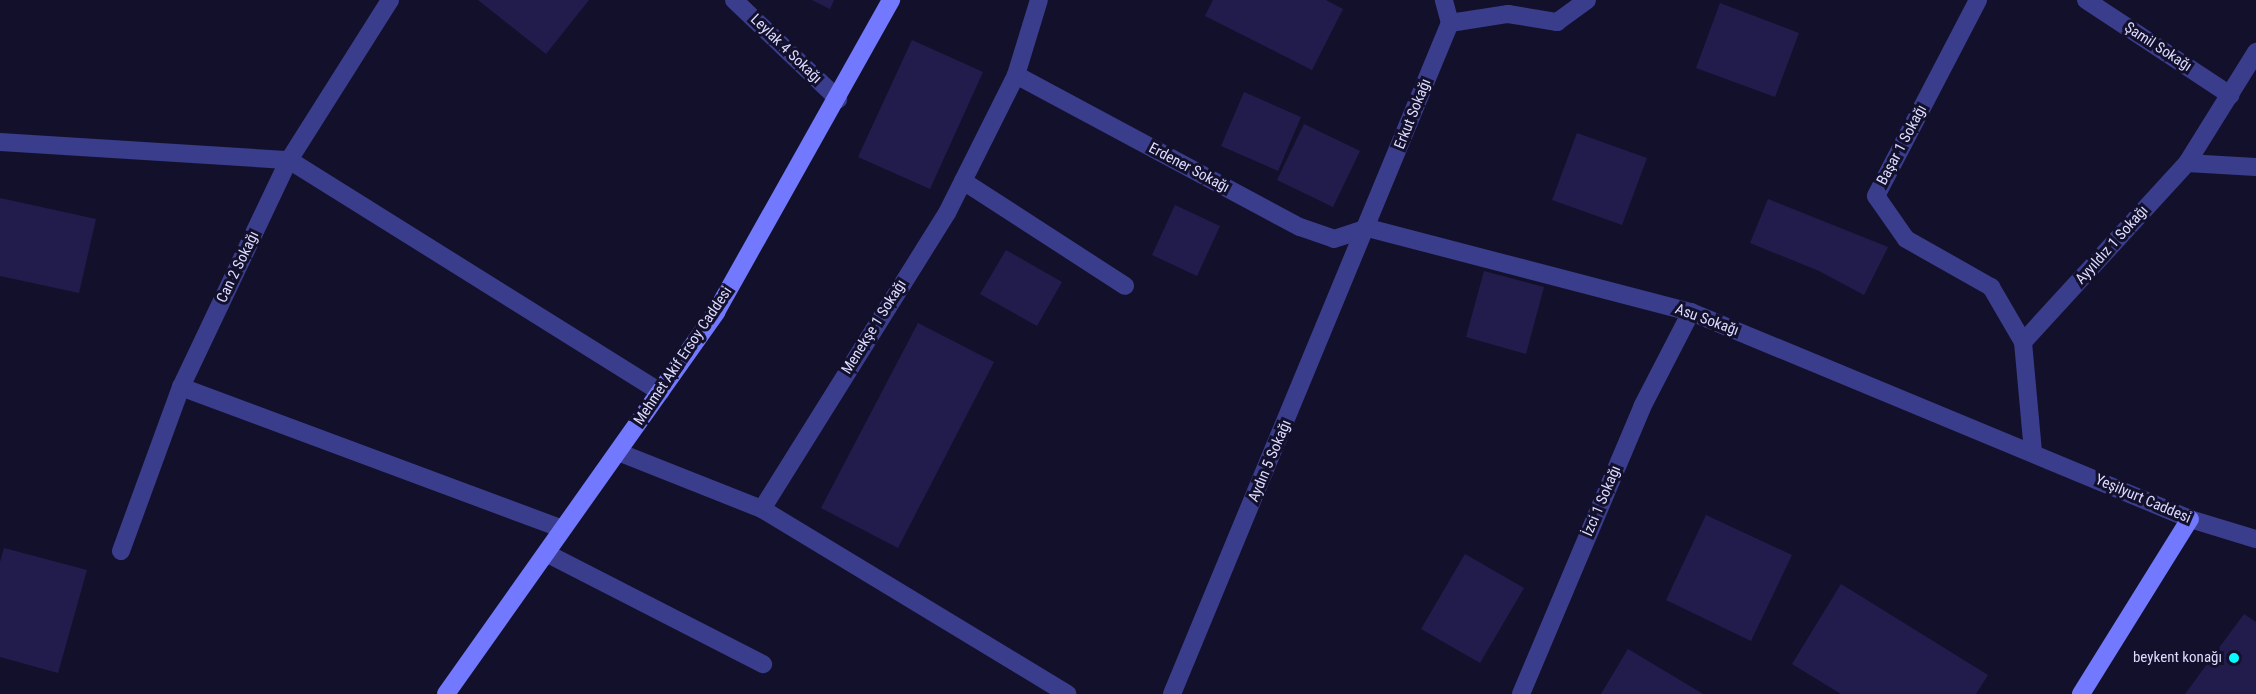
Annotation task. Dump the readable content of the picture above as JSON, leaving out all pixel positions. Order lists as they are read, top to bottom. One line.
{"streets":{"street":["Şamil Sokağı","Leylak 4 Sokağı","Erkut Sokağı","Başar 1 Sokağı","Erdener Sokağı","Ayyıldız 1 Sokağı","Can 2 Sokağı","Asu Sokağı","Menekşe 1 Sokağı","Mehmet Akif Ersoy Caddesi","Aydın 5 Sokağı","Yeşilyurt Caddesi","İzci 1 Sokağı"]},"crossings":[["Şamil Sokağı","Ayyıldız 1 Sokağı"],["Leylak 4 Sokağı","Mehmet Akif Ersoy Caddesi"],["Erkut Sokağı","Erdener Sokağı"],["Erkut Sokağı","Asu Sokağı"],["Erkut Sokağı","Aydın 5 Sokağı"],["Başar 1 Sokağı","Ayyıldız 1 Sokağı"],["Erdener Sokağı","Asu Sokağı"],["Erdener Sokağı","Menekşe 1 Sokağı"],["Erdener Sokağı","Aydın 5 Sokağı"],["Asu Sokağı","Aydın 5 Sokağı"],["Asu Sokağı","Yeşilyurt Caddesi"],["Asu Sokağı","İzci 1 Sokağı"]],"places":["beykent konağı"]}
